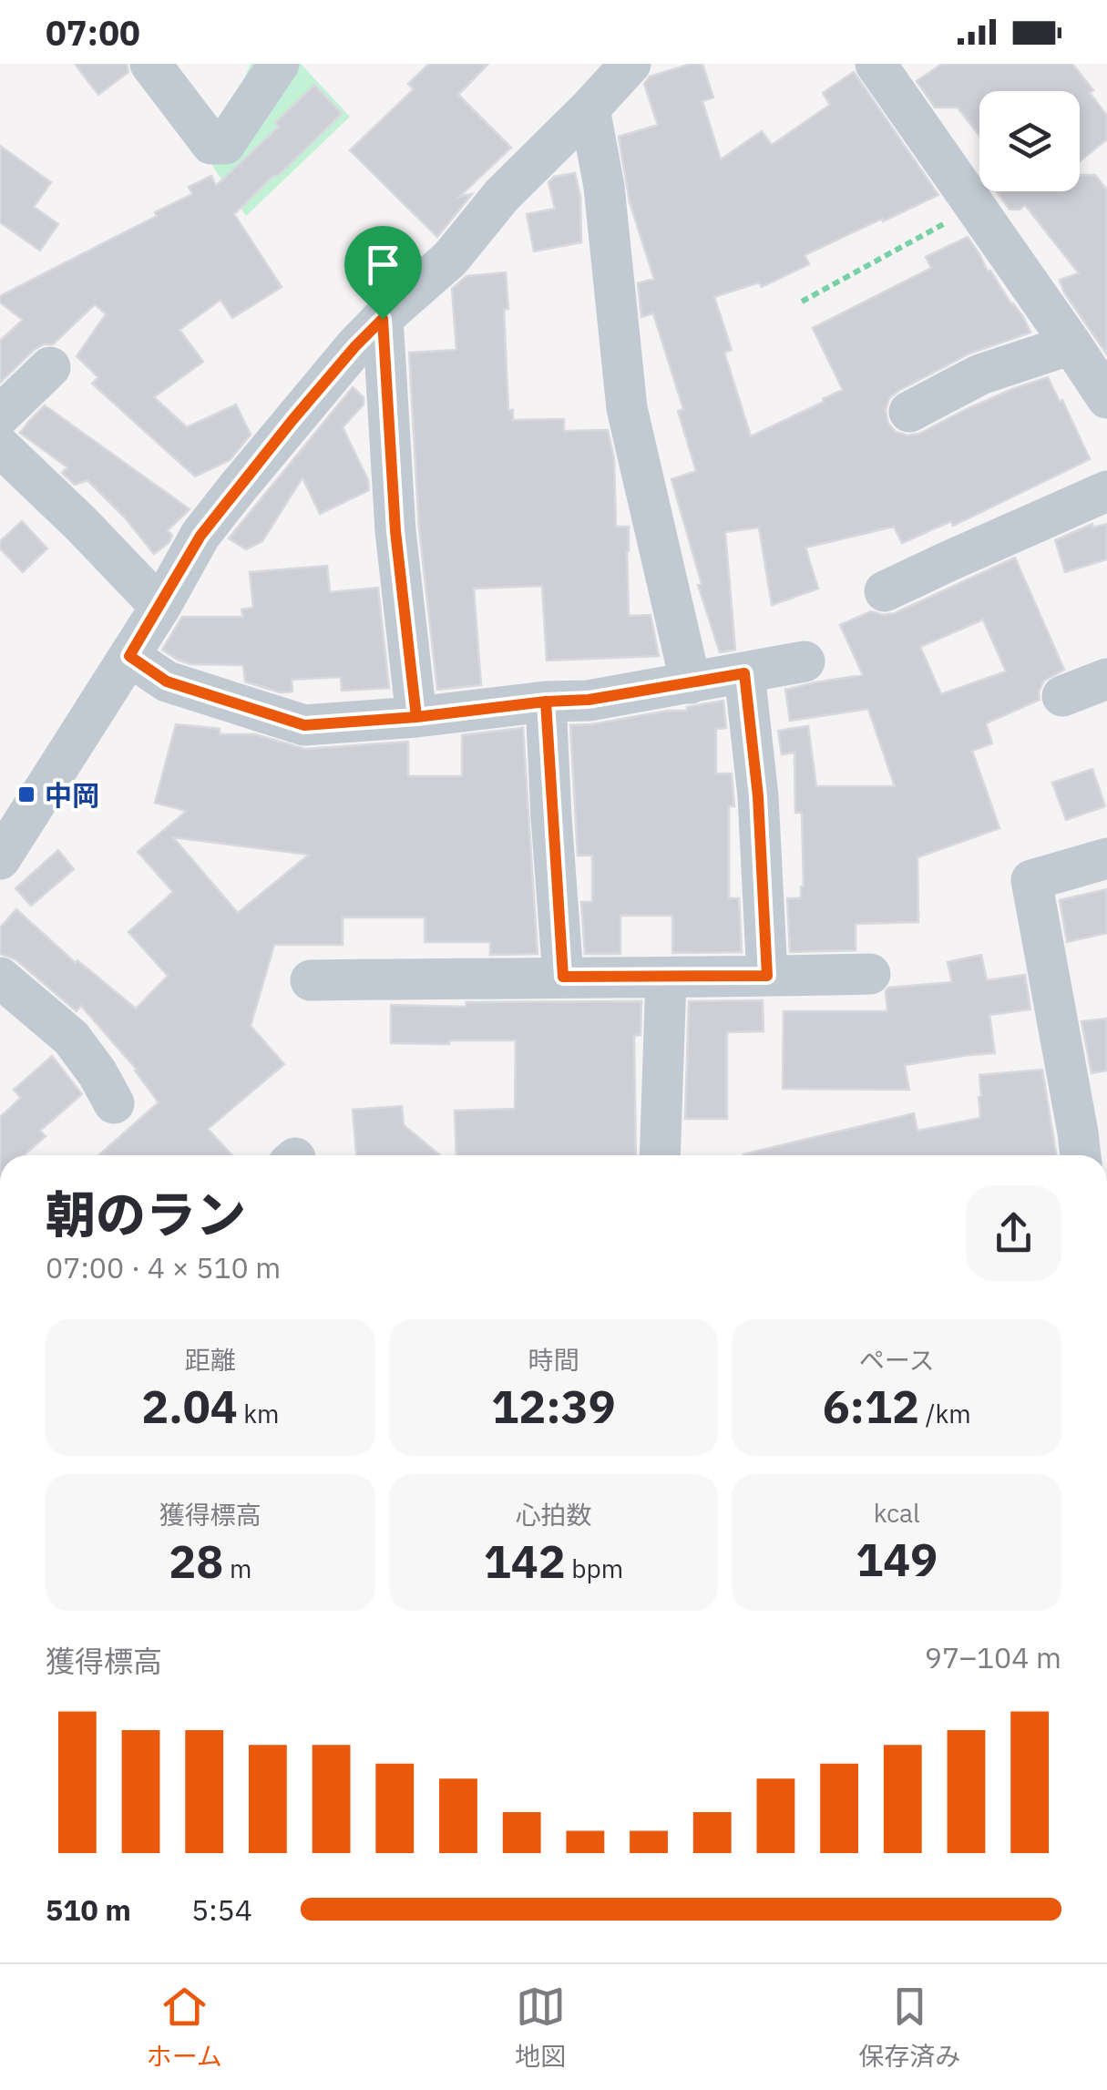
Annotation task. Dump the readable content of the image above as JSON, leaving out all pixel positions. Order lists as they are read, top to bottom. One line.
{"places":{"transit":["中岡"]},"page":{"status":"07:00","heading":["朝のラン","07:00 · 4 × 510 m"],"stats":[["距離","2.04 km"],["時間","12:39"],["ペース","6:12 /km"],["獲得標高","28 m"],["心拍数","142 bpm"],["kcal","149"]],"chart":["獲得標高","97–104 m"],"list":[{"name":"510 m","note":"5:54"}],"tabs":["ホーム","地図","保存済み"]}}
